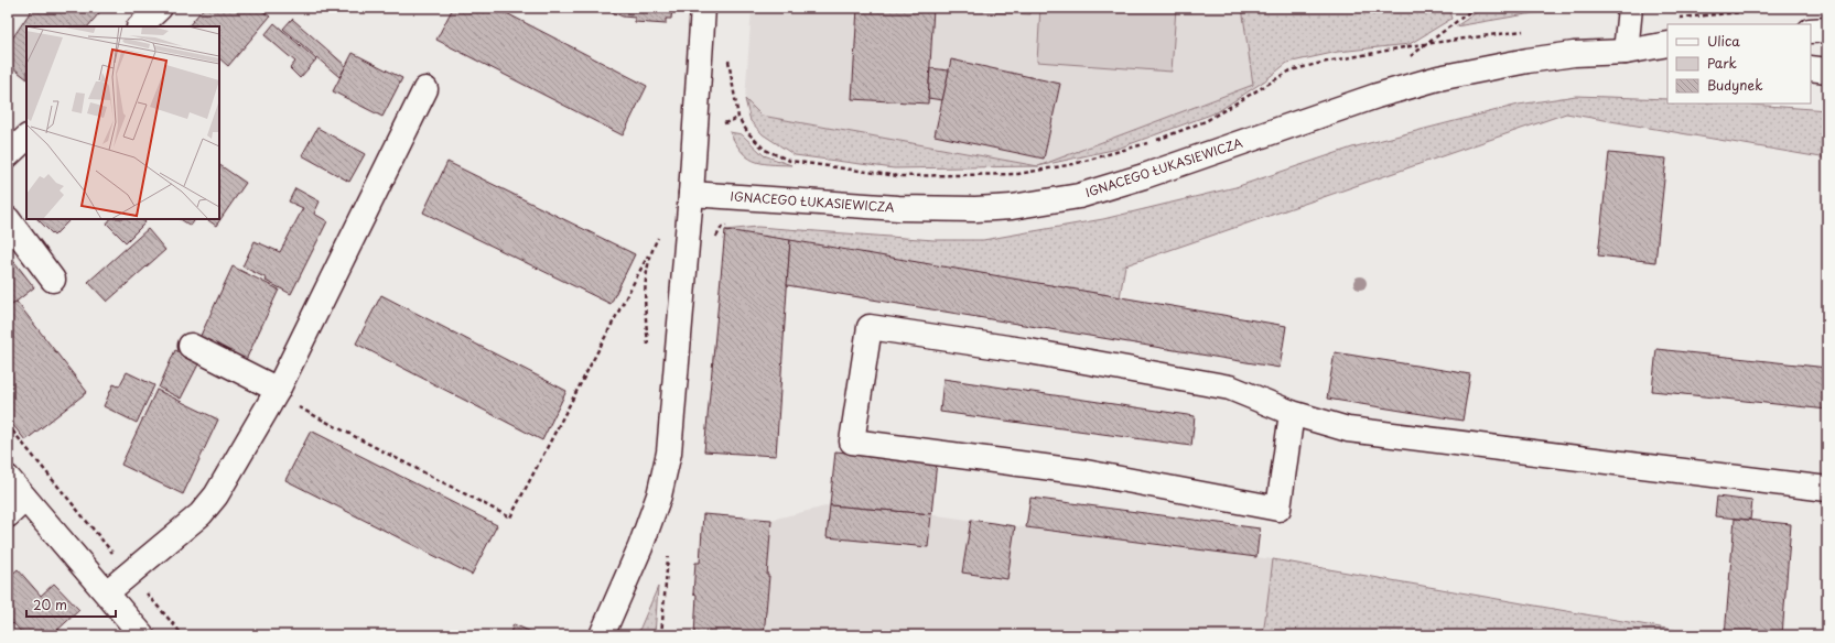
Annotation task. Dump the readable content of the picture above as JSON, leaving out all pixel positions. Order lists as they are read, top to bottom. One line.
{"streets":{"street":["IGNACEGO ŁUKASIEWICZA"]},"legend":["Ulica","Park","Budynek"],"scale_bar":"20 m"}
